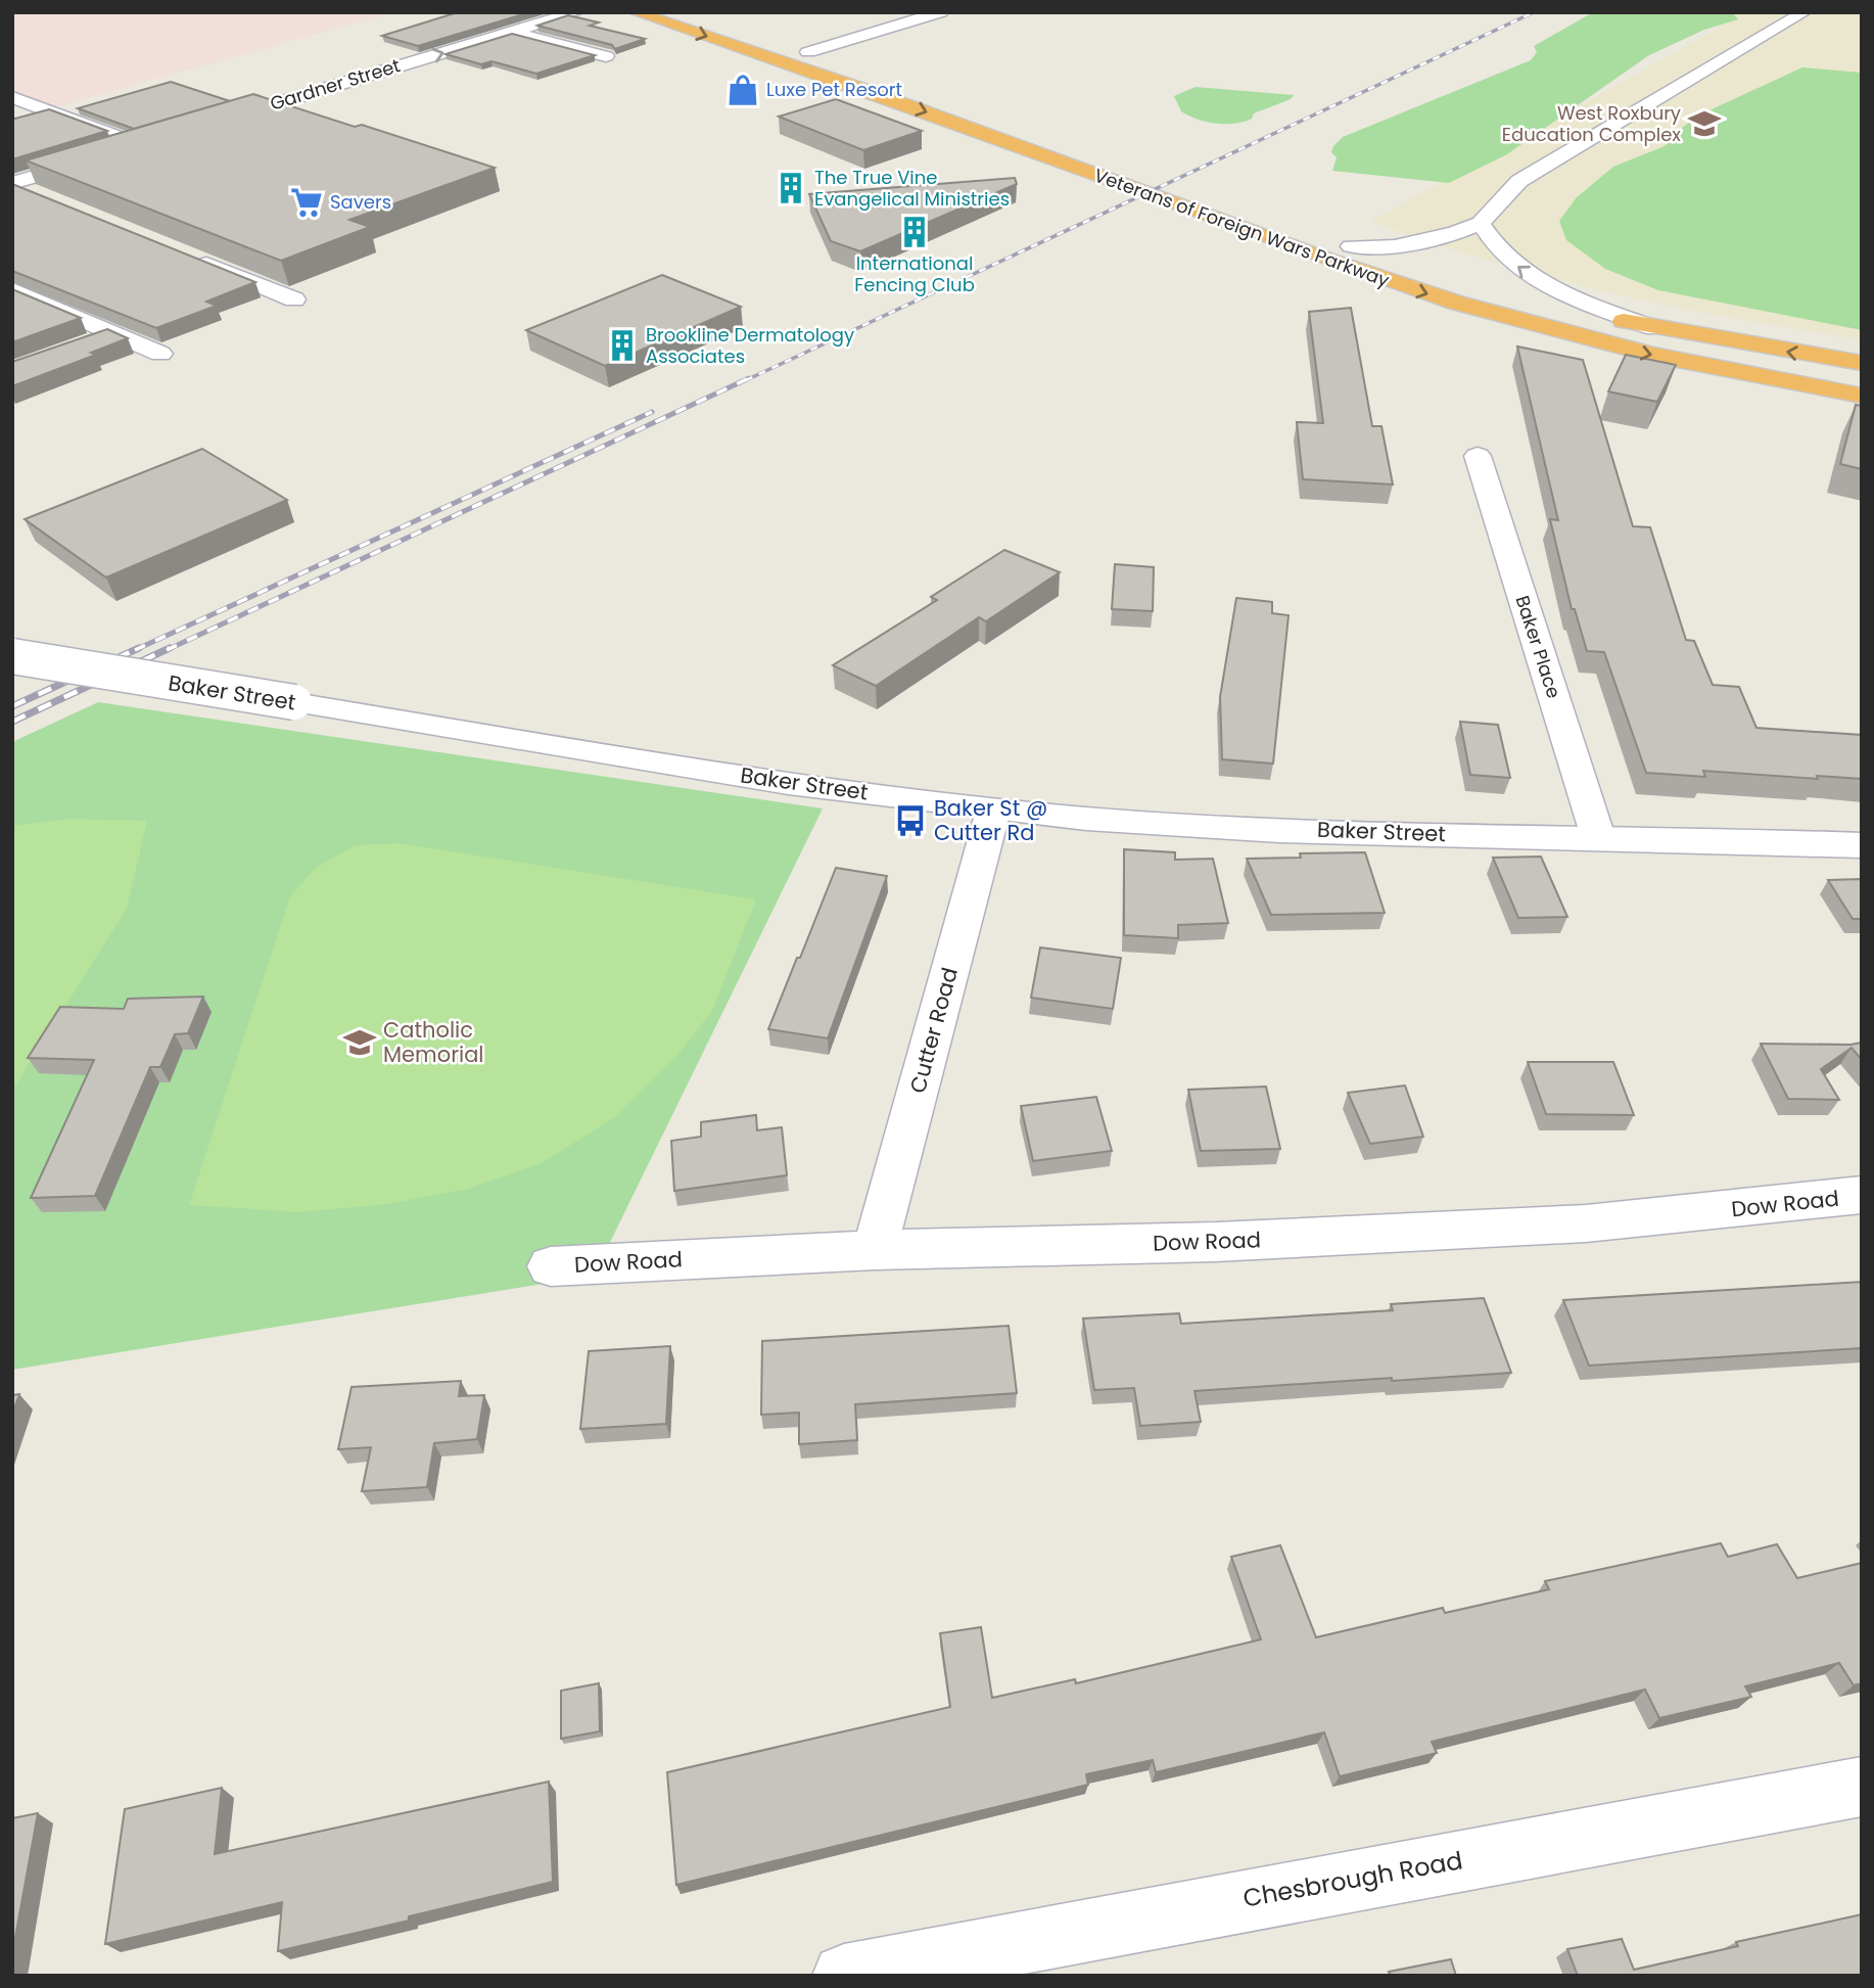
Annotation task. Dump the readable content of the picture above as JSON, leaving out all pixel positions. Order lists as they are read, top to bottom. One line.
{"streets":{"highway":["Veterans of Foreign Wars Parkway"],"street":["Gardner Street","Baker Place","Baker Street","Cutter Road","Dow Road","Chesbrough Road"]},"crossings":[["Baker Place","Baker Street"],["Baker Street","Cutter Road"],["Cutter Road","Dow Road"]],"one_way":["Gardner Street"],"places":{"shop":["Luxe Pet Resort"],"school or university":["West Roxbury Education Complex","Catholic Memorial"],"building":["The True Vine Evangelical Ministries","International Fencing Club","Brookline Dermatology Associates"],"supermarket":["Savers"],"bus stop":["Baker St @ Cutter Rd"]}}
